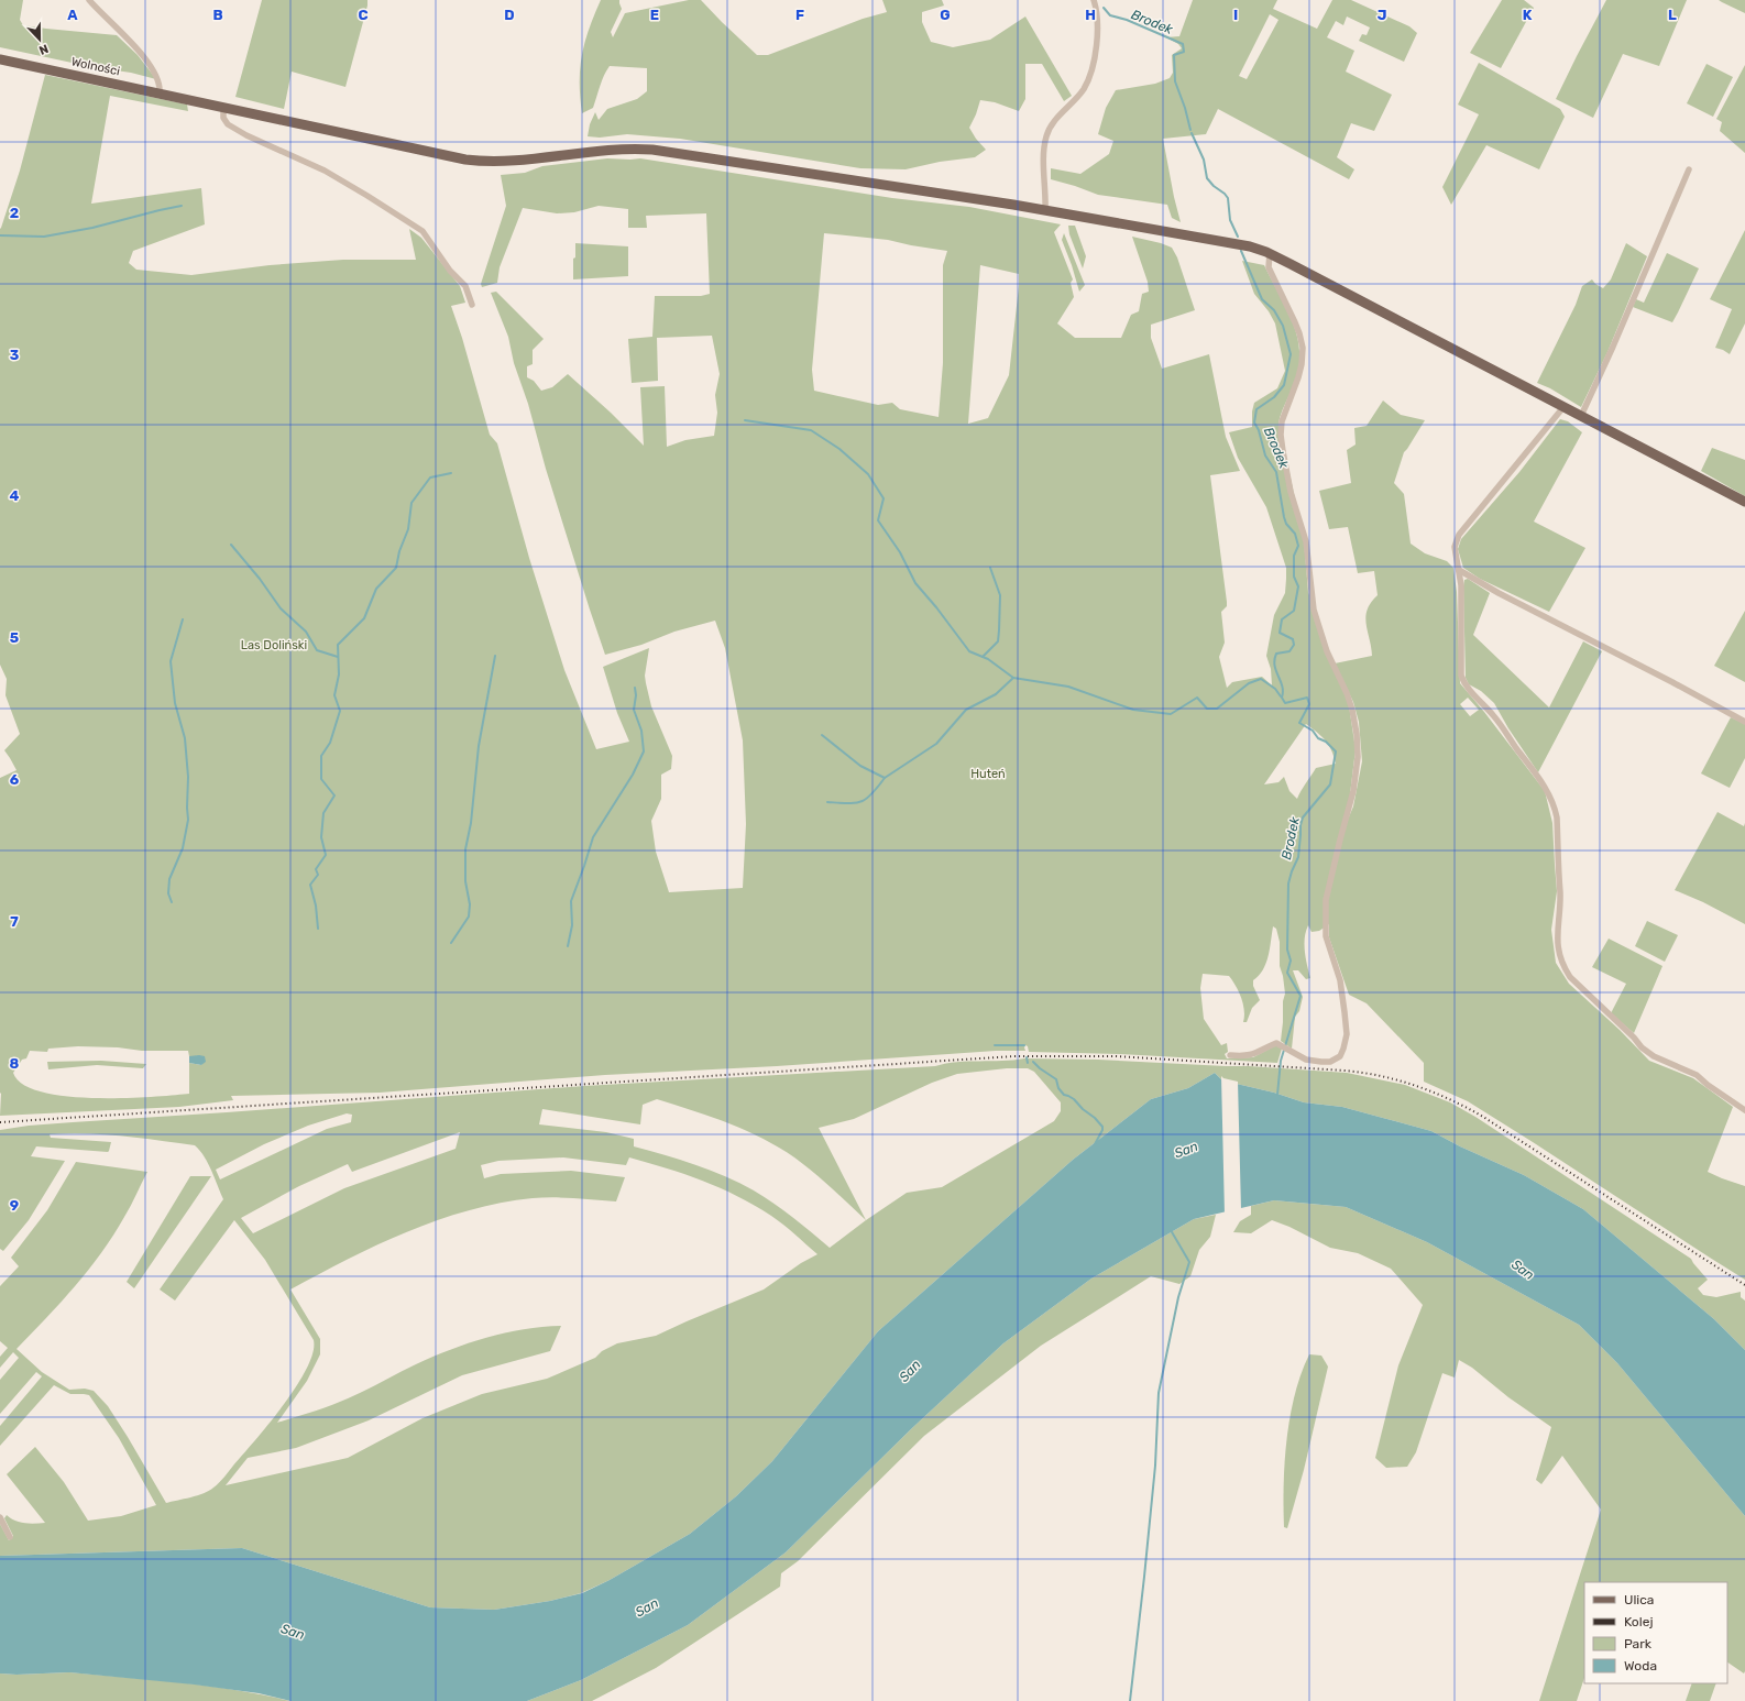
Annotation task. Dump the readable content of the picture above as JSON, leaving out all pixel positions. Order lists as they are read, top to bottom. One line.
{"streets":{"main road":["Wolności"]},"water":["Brodek","San"],"parks":["Las Doliński","Huteń"],"legend":["Ulica","Kolej","Park","Woda"],"north":"bottom","grid":{"columns":["A","B","C","D","E","F","G","H","I","J","K","L"],"rows":["2","3","4","5","6","7","8","9"]}}
